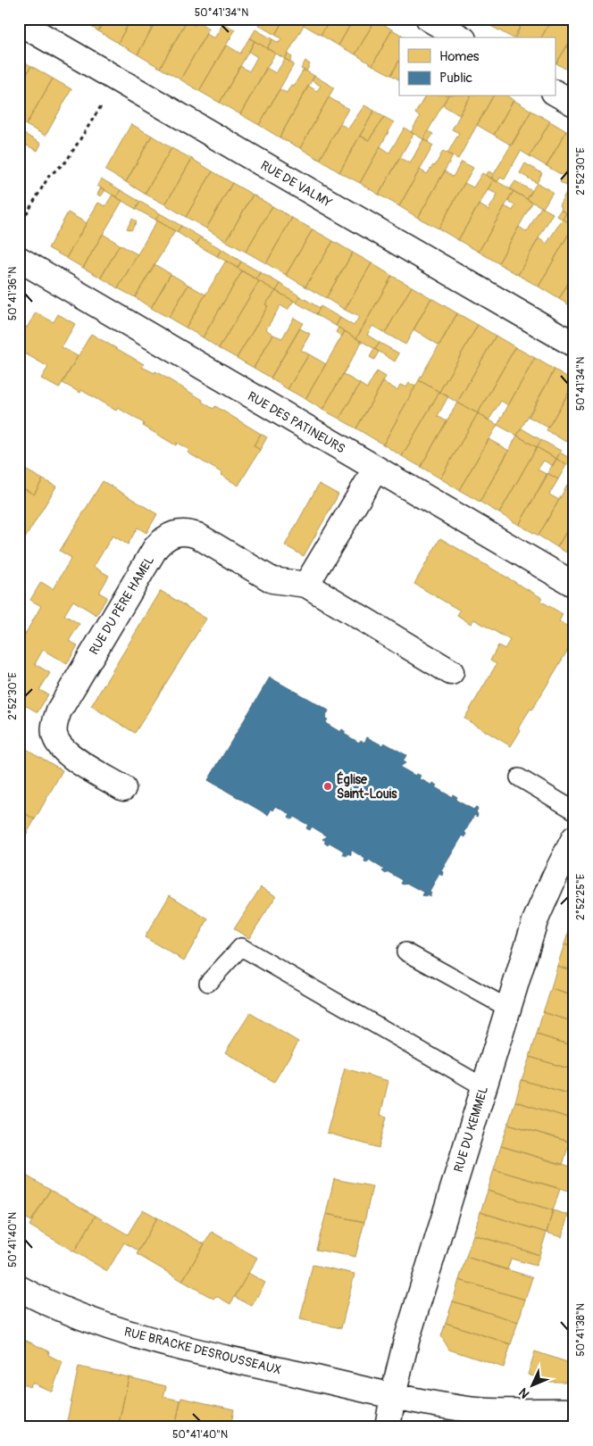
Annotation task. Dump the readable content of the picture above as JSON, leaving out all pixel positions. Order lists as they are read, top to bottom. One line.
{"streets":{"street":["RUE DE VALMY","RUE DES PATINEURS","RUE DU PÈRE HAMEL","RUE DU KEMMEL","RUE BRACKE DESROUSSEAUX"]},"crossings":[["RUE DU KEMMEL","RUE BRACKE DESROUSSEAUX"]],"places":["Église Saint-Louis"],"legend":["Homes","Public"],"north":"bottom left","coordinates":["50°41'34\"N","2°52'30\"E","50°41'36\"N","2°52'25\"E","50°41'40\"N","50°41'38\"N"]}
